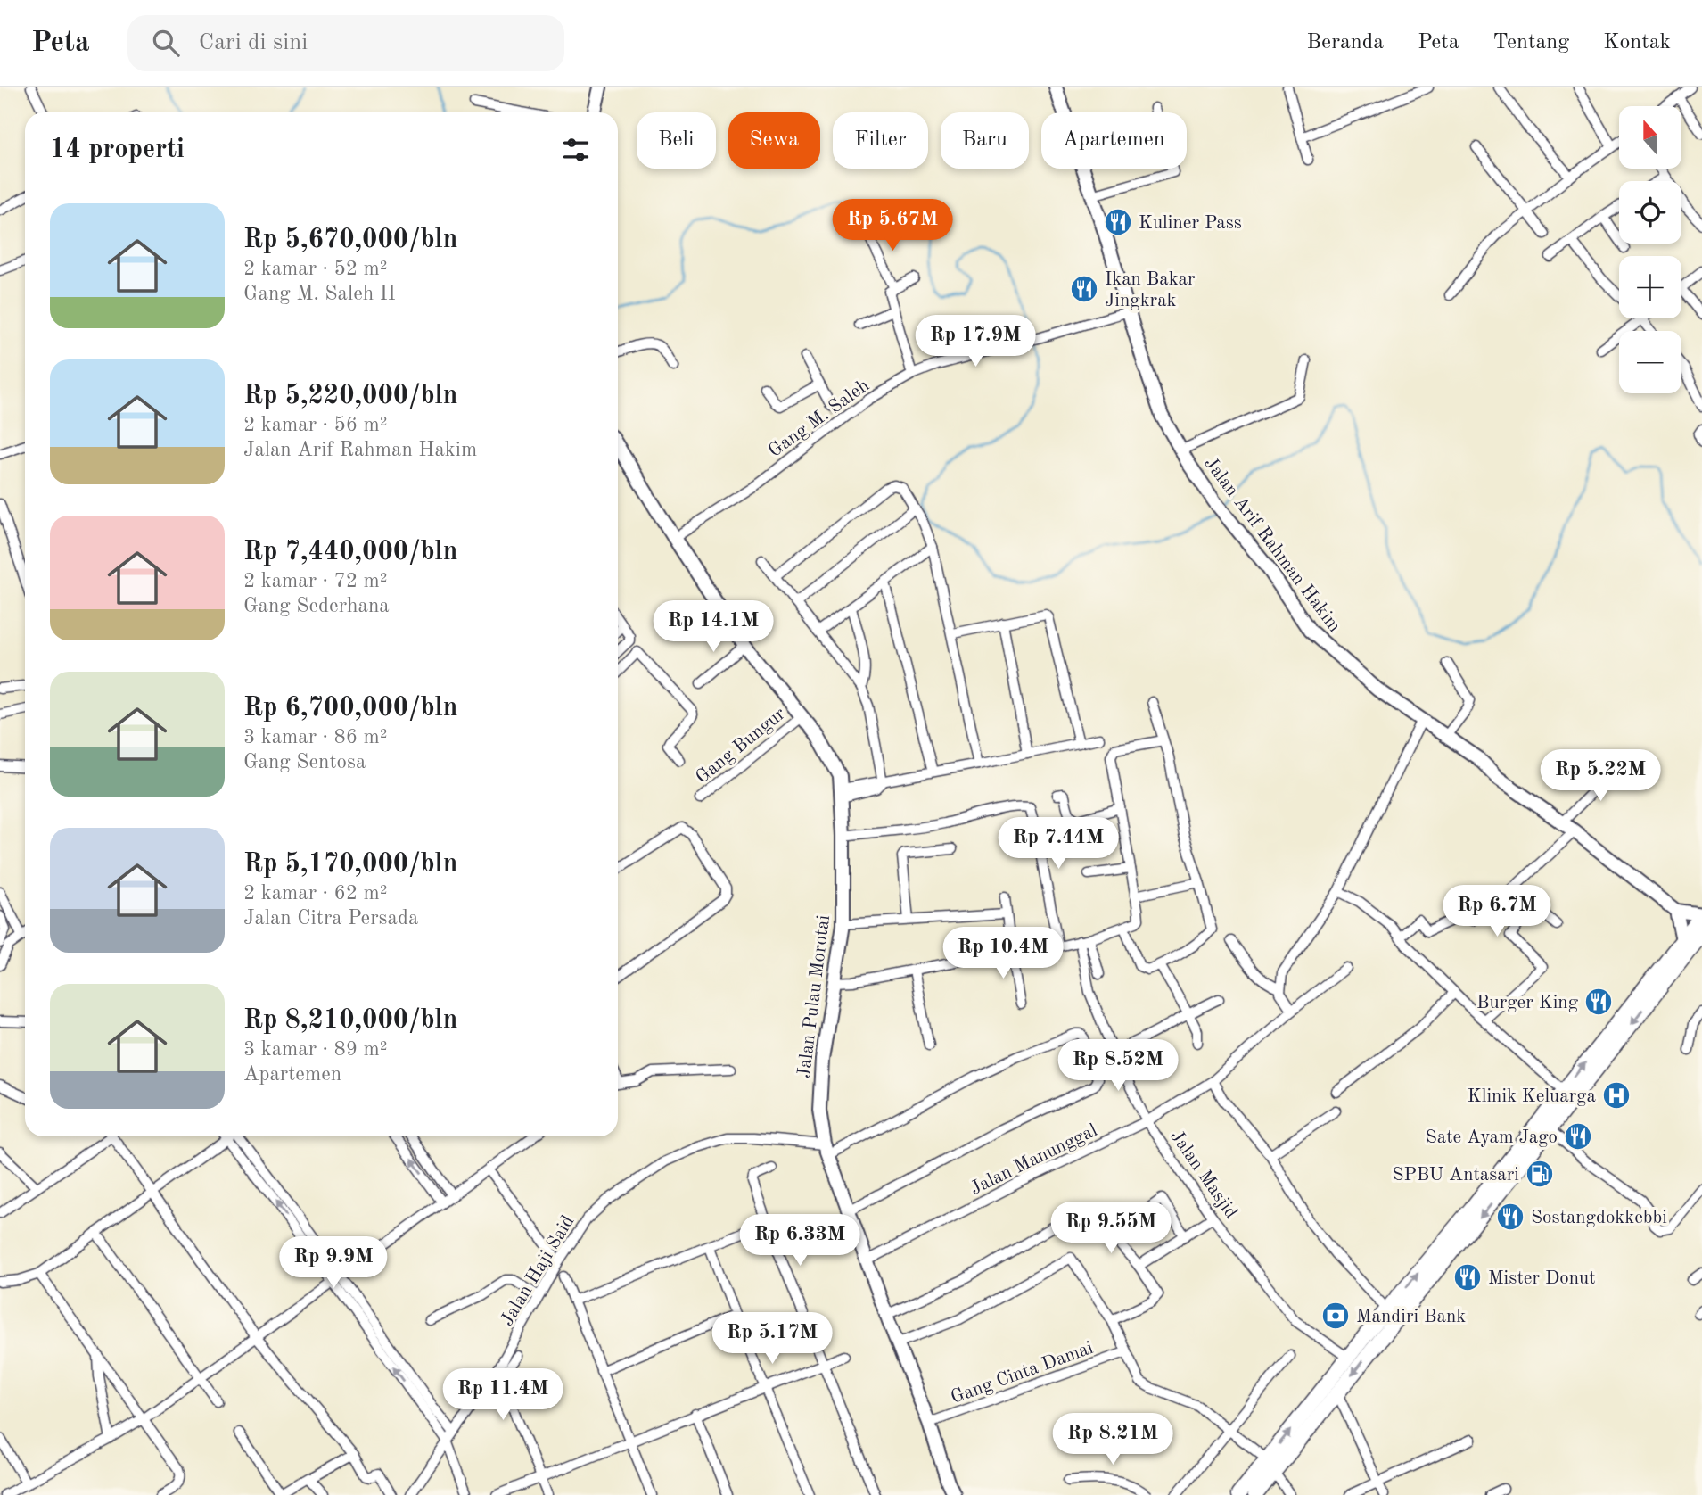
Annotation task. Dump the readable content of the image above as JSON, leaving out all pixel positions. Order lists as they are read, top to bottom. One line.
{"streets":{"street":["Gang M. Saleh","Jalan Arif Rahman Hakim","Gang Bungur","Jalan Pulau Morotai","Jalan Manunggal","Jalan Masjid","Jalan Haji Said","Gang Cinta Damai"]},"crossings":[["Gang M. Saleh","Jalan Arif Rahman Hakim"],["Gang M. Saleh","Jalan Pulau Morotai"],["Gang Bungur","Jalan Pulau Morotai"],["Jalan Pulau Morotai","Jalan Manunggal"],["Jalan Pulau Morotai","Jalan Haji Said"],["Jalan Pulau Morotai","Gang Cinta Damai"],["Jalan Manunggal","Jalan Masjid"]],"places":{"restaurant":["Kuliner Pass","Ikan Bakar Jingkrak","Burger King","Sate Ayam Jago","Sostangdokkebbi","Mister Donut"],"hospital":["Klinik Keluarga"],"fuel station":["SPBU Antasari"],"bank":["Mandiri Bank"]},"north":"top","page":{"header":"Peta","search":"Cari di sini","nav":["Beranda","Peta","Tentang","Kontak"],"map_buttons":["+","−"],"chip":["Beli","Sewa","Filter","Baru","Apartemen"],"heading":"14 properti","list":[{"name":"Rp 5,670,000/bln","note":"2 kamar · 52 m² · Gang M. Saleh II"},{"name":"Rp 5,220,000/bln","note":"2 kamar · 56 m² · Jalan Arif Rahman Hakim"},{"name":"Rp 7,440,000/bln","note":"2 kamar · 72 m² · Gang Sederhana"},{"name":"Rp 6,700,000/bln","note":"3 kamar · 86 m² · Gang Sentosa"},{"name":"Rp 5,170,000/bln","note":"2 kamar · 62 m² · Jalan Citra Persada"},{"name":"Rp 8,210,000/bln","note":"3 kamar · 89 m² · Apartemen"}],"price":["Rp 5.67M","Rp 17.9M","Rp 14.1M","Rp 5.22M","Rp 7.44M","Rp 6.7M","Rp 10.4M","Rp 8.52M","Rp 9.55M","Rp 6.33M","Rp 9.9M","Rp 5.17M","Rp 11.4M","Rp 8.21M"]}}
